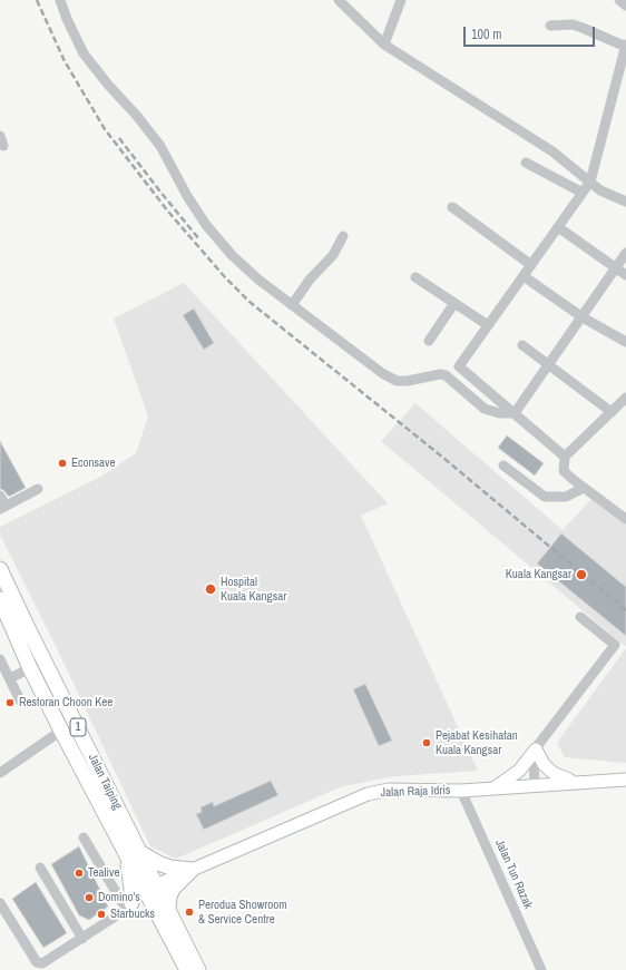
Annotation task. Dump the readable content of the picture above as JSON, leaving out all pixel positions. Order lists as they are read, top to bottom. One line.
{"streets":{"highway":["1","Jalan Taiping"],"main road":["Jalan Raja Idris"],"street":["Jalan Tun Razak"]},"crossings":[["Jalan Taiping","Jalan Raja Idris"],["Jalan Raja Idris","Jalan Tun Razak"]],"places":["Econsave","Kuala Kangsar","Hospital Kuala Kangsar","Restoran Choon Kee","Pejabat Kesihatan Kuala Kangsar","Tealive","Domino's","Perodua Showroom & Service Centre","Starbucks"],"scale_bar":"100 m"}
